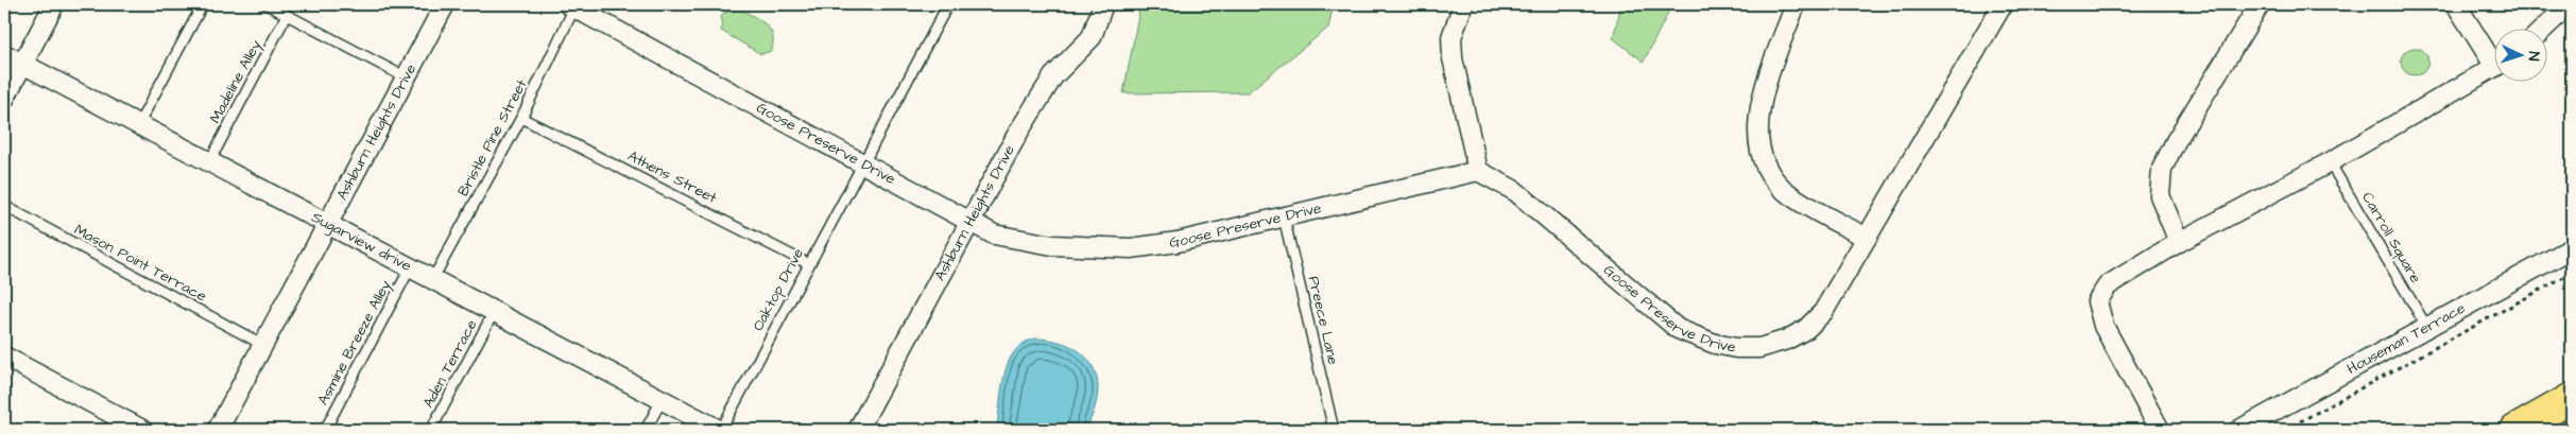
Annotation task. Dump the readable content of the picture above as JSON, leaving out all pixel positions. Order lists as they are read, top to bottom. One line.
{"streets":{"street":["Ashburn Heights Drive","Goose Preserve Drive","Sugarview drive","Houseman Terrace"],"lane":["Madeline Alley","Bristle Pine Street","Athens Street","Carroll Square","Mason Point Terrace","Oaktop Drive","Preece Lane","Asmine Breeze Alley","Aden Terrace"]},"crossings":[["Madeline Alley","Sugarview drive"],["Ashburn Heights Drive","Goose Preserve Drive"],["Ashburn Heights Drive","Sugarview drive"],["Ashburn Heights Drive","Mason Point Terrace"],["Bristle Pine Street","Goose Preserve Drive"],["Bristle Pine Street","Athens Street"],["Bristle Pine Street","Sugarview drive"],["Goose Preserve Drive","Oaktop Drive"],["Goose Preserve Drive","Preece Lane"],["Athens Street","Oaktop Drive"],["Carroll Square","Houseman Terrace"],["Sugarview drive","Oaktop Drive"],["Sugarview drive","Asmine Breeze Alley"],["Sugarview drive","Aden Terrace"]],"north":"right"}
